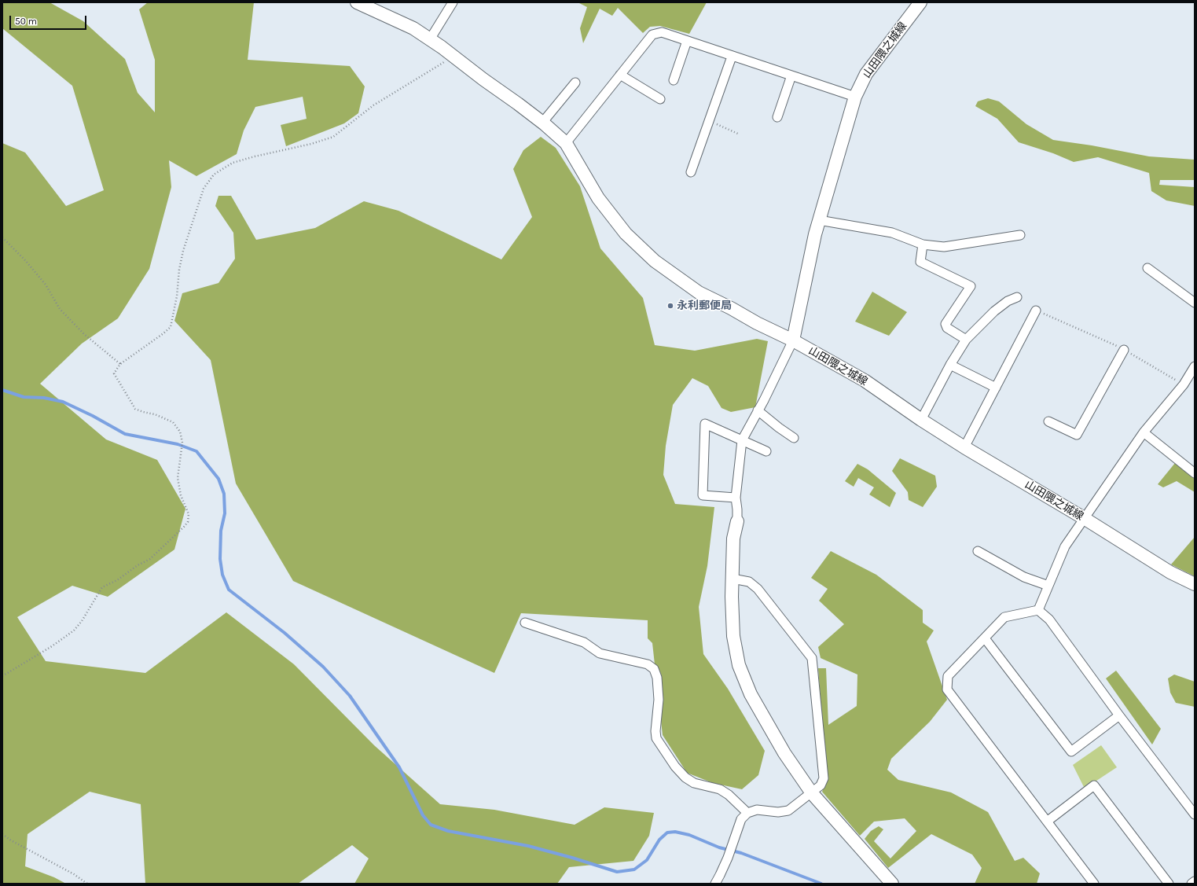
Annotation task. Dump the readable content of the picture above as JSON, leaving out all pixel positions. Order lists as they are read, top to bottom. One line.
{"streets":{"street":["山田隈之城線"]},"places":["永利郵便局"],"scale_bar":"50 m"}
